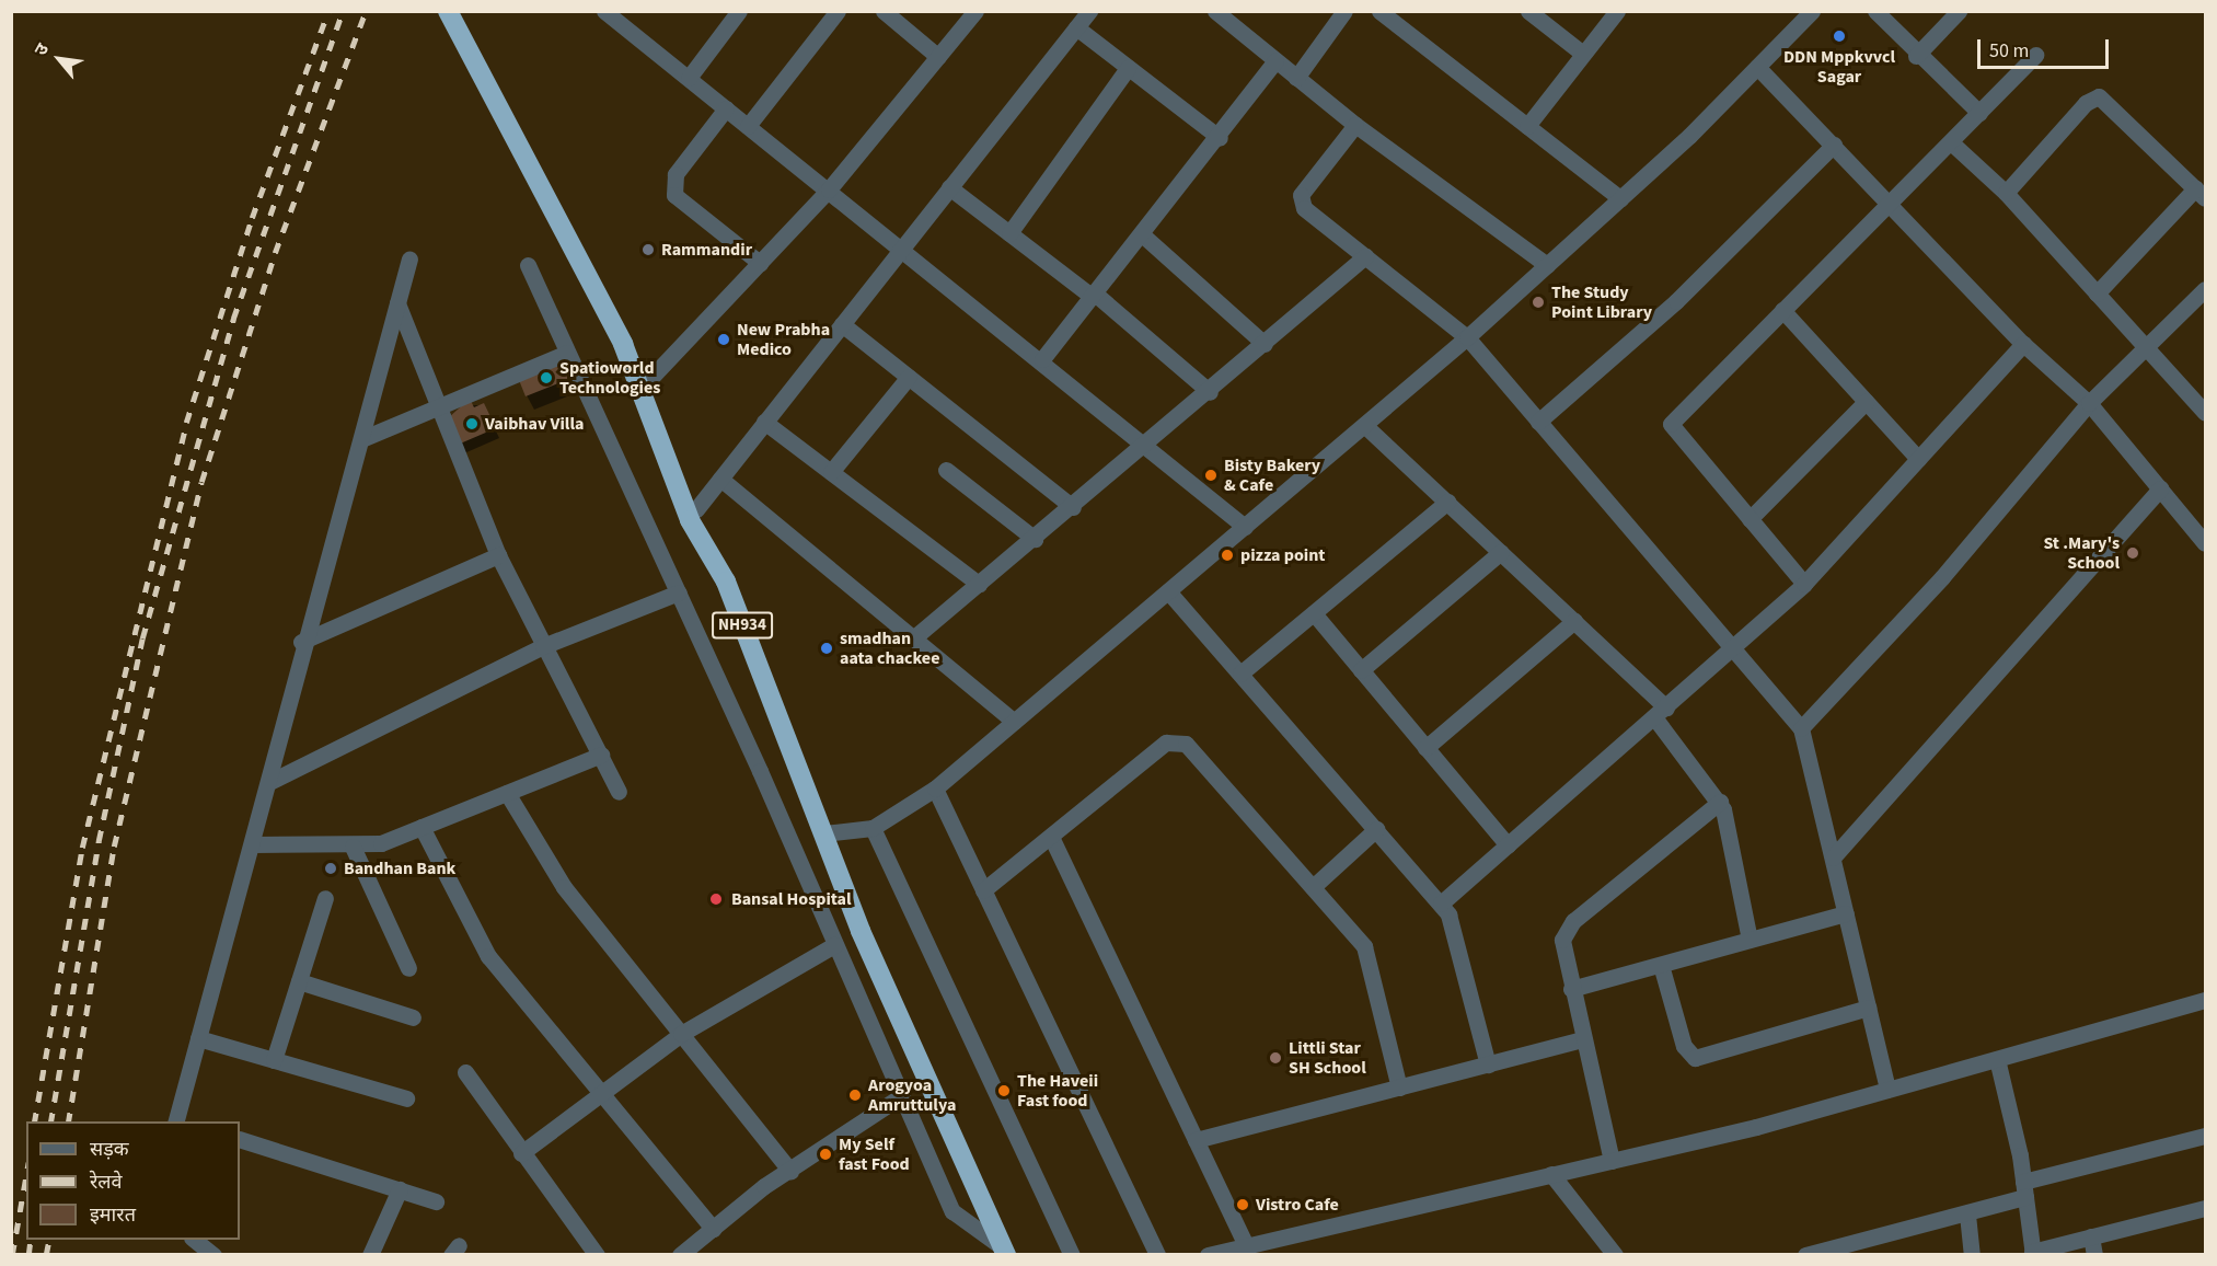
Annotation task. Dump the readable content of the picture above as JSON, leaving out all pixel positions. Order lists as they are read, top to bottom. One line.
{"streets":{"highway":["NH934"]},"places":["DDN Mppkvvcl Sagar","Rammandir","The Study Point Library","New Prabha Medico","Spatioworld Technologies","Vaibhav Villa","Bisty Bakery & Cafe","St .Mary's School","pizza point","smadhan aata chackee","Bandhan Bank","Bansal Hospital","Littli Star SH School","The Haveii Fast food","Arogyoa Amruttulya","My Self fast Food","Vistro Cafe"],"legend":["सड़क","रेलवे","इमारत"],"scale_bar":"50 m","north":"top left"}
